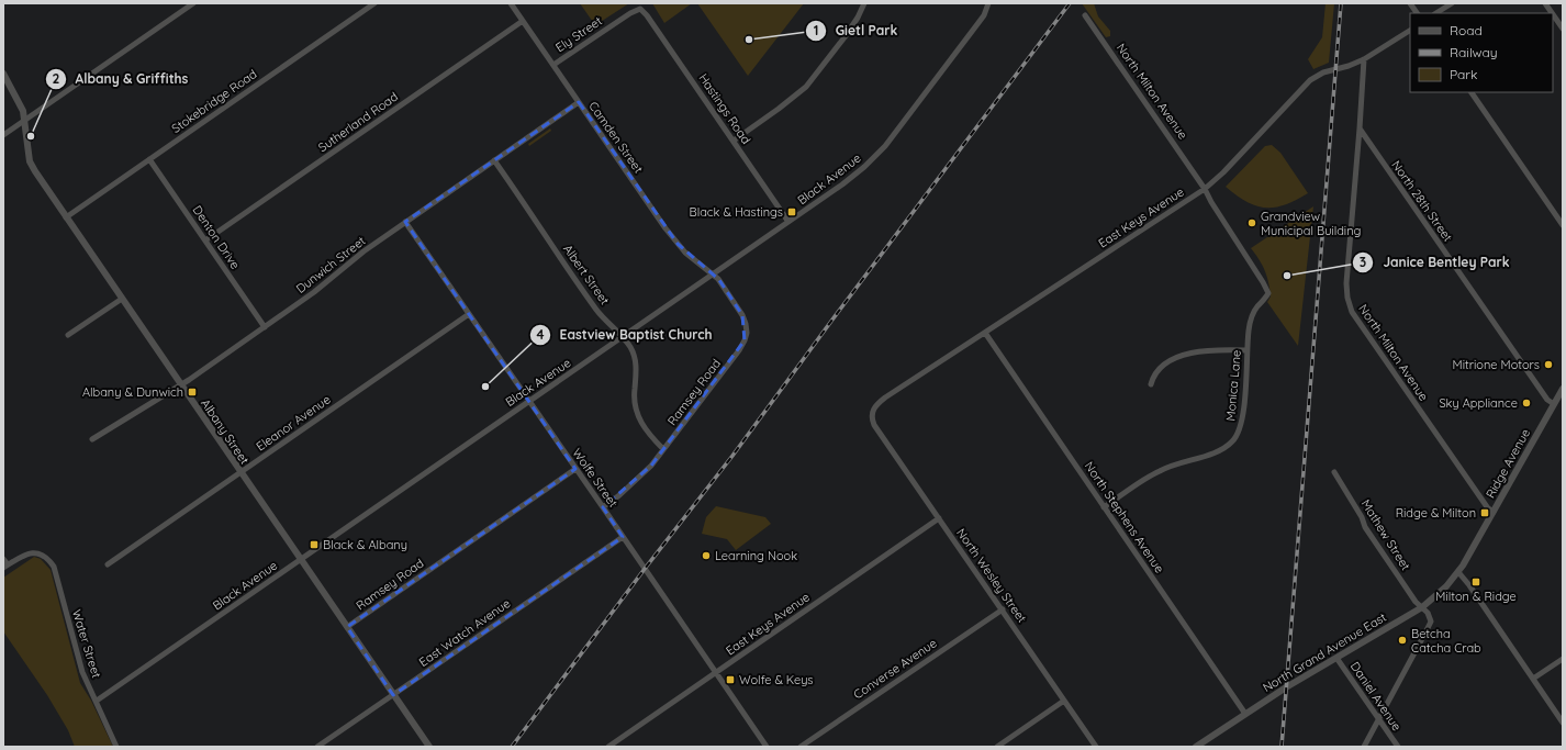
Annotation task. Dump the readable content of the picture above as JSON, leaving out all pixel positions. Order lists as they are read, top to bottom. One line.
{"streets":{"street":["Ely Street","North Milton Avenue","Stokebridge Road","Hastings Road","Sutherland Road","Camden Street","Black Avenue","North 28th Street","East Keys Avenue","Denton Drive","Dunwich Street","Albert Street","Monica Lane","Ramsey Road","Eleanor Avenue","Albany Street","Ridge Avenue","Wolfe Street","North Stephens Avenue","Mathew Street","North Wesley Street","East Watch Avenue","Water Street","North Grand Avenue East","Converse Avenue","Daniel Avenue"]},"crossings":[["Ely Street","Hastings Road"],["Ely Street","Camden Street"],["North Milton Avenue","North 28th Street"],["North Milton Avenue","East Keys Avenue"],["North Milton Avenue","Monica Lane"],["North Milton Avenue","Ridge Avenue"],["Stokebridge Road","Denton Drive"],["Stokebridge Road","Albany Street"],["Hastings Road","Black Avenue"],["Sutherland Road","Camden Street"],["Sutherland Road","Denton Drive"],["Camden Street","Black Avenue"],["Camden Street","Dunwich Street"],["Camden Street","Ramsey Road"],["Black Avenue","Albert Street"],["Black Avenue","Ramsey Road"],["Black Avenue","Albany Street"],["Black Avenue","Wolfe Street"],["Black Avenue","Water Street"],["North 28th Street","Ridge Avenue"],["East Keys Avenue","Wolfe Street"],["East Keys Avenue","North Stephens Avenue"],["East Keys Avenue","North Wesley Street"],["Denton Drive","Dunwich Street"],["Dunwich Street","Albert Street"],["Dunwich Street","Albany Street"],["Dunwich Street","Wolfe Street"],["Albert Street","Ramsey Road"],["Monica Lane","North Stephens Avenue"],["Ramsey Road","Albany Street"],["Ramsey Road","Wolfe Street"],["Eleanor Avenue","Albany Street"],["Eleanor Avenue","Wolfe Street"],["Albany Street","East Watch Avenue"],["Ridge Avenue","North Grand Avenue East"],["Wolfe Street","East Watch Avenue"],["North Stephens Avenue","North Grand Avenue East"],["Mathew Street","North Grand Avenue East"],["North Wesley Street","Converse Avenue"],["North Grand Avenue East","Daniel Avenue"]],"places":{"other":["Gietl Park","Albany & Griffiths","Grandview Municipal Building","Janice Bentley Park","Mitrione Motors","Eastview Baptist Church","Sky Appliance","Learning Nook","Betcha Catcha Crab"],"transit":["Black & Hastings","Albany & Dunwich","Ridge & Milton","Black & Albany","Milton & Ridge","Wolfe & Keys"]},"legend":["Road","Railway","Park"]}
